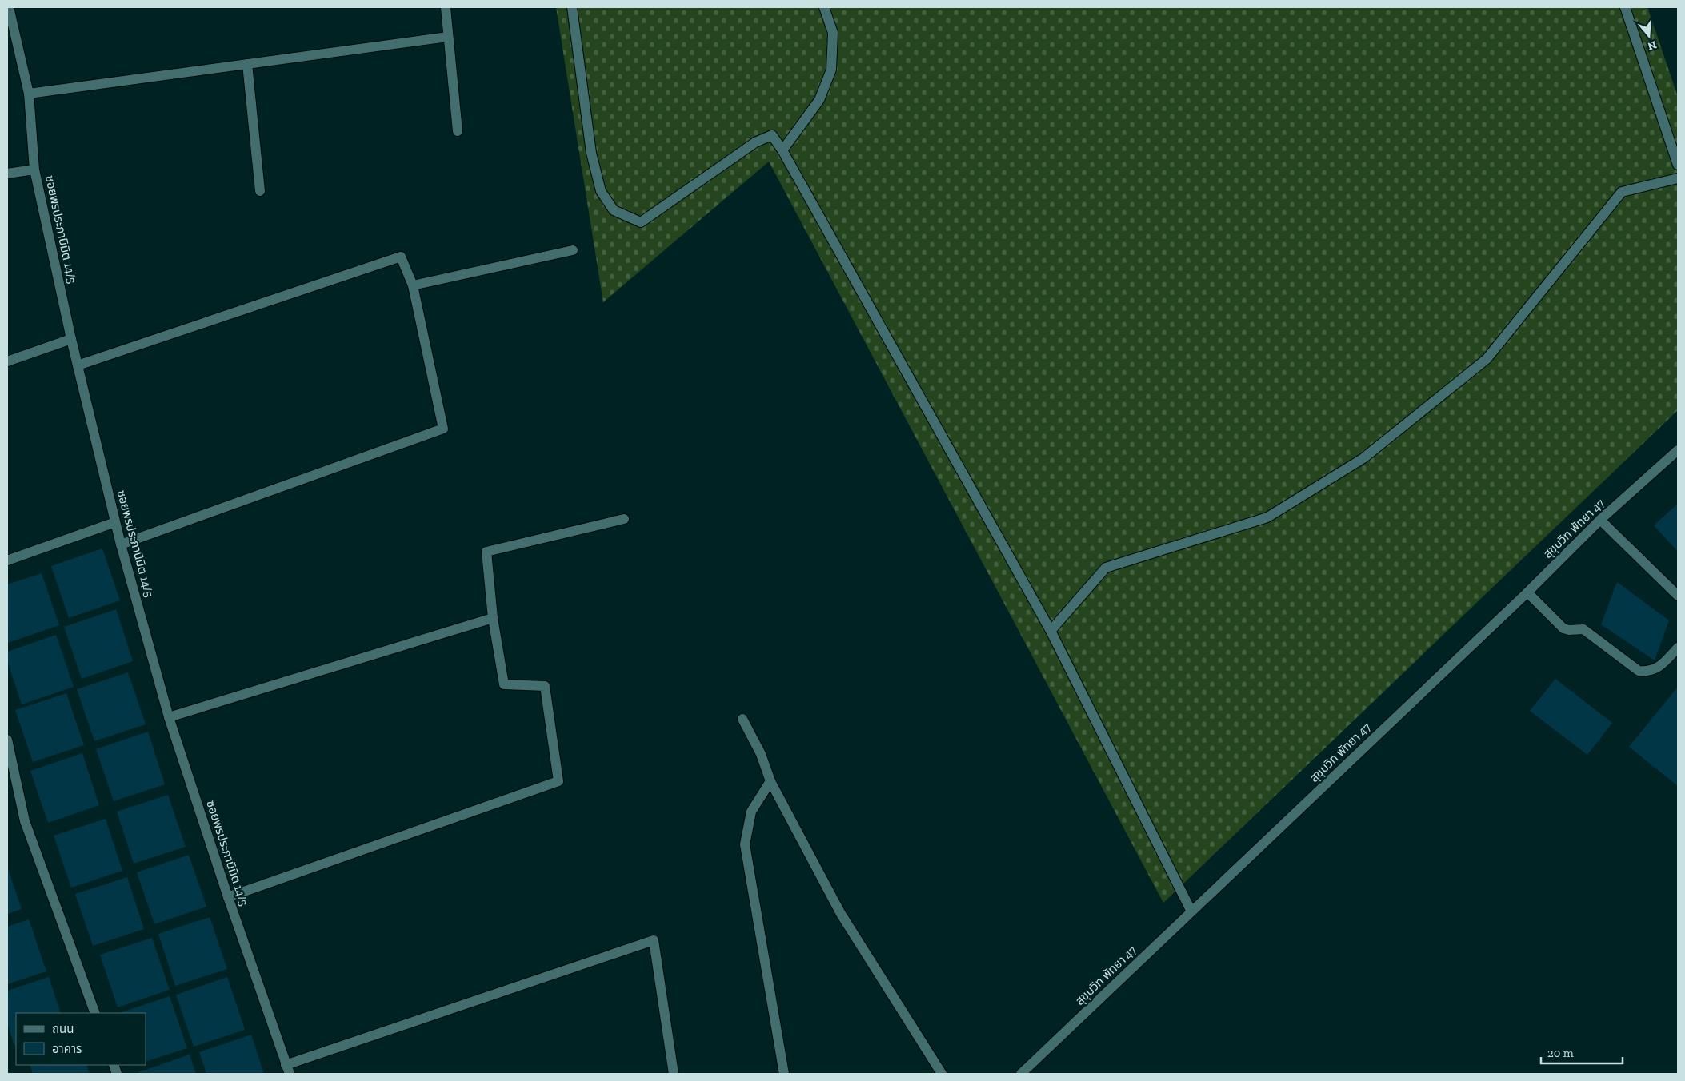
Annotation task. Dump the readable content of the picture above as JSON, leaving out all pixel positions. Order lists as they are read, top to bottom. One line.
{"streets":{"street":["ซอยพรประภานิมิต 14/5","สุขุมวิท พัทยา 47"]},"legend":["ถนน","อาคาร"],"scale_bar":"20 m","north":"bottom"}
